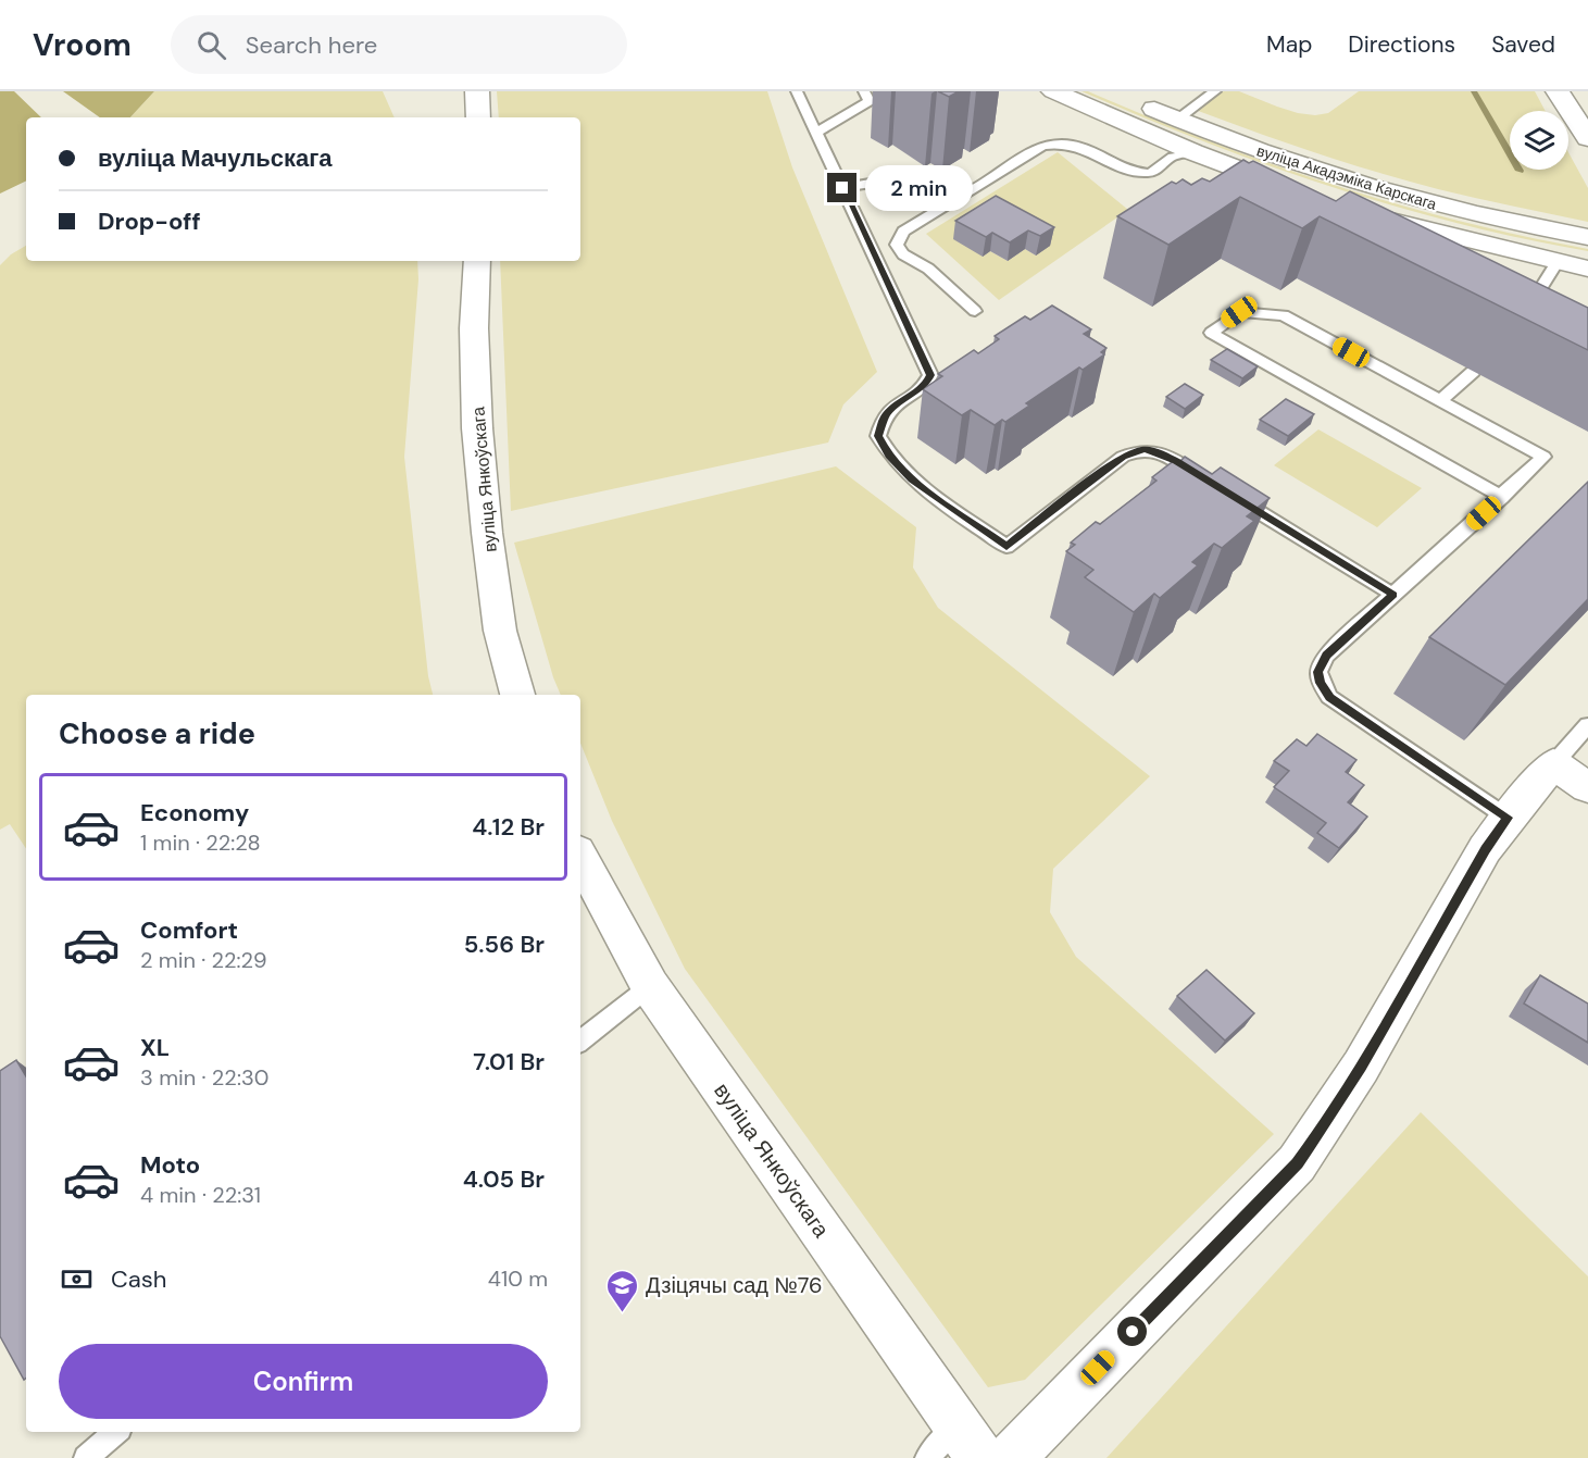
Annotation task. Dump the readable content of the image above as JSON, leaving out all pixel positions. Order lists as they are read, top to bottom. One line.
{"streets":{"street":["вуліца Акадэміка Карскага","вуліца Янкоўскага"]},"places":{"school or university":["Дзіцячы сад №76"]},"page":{"header":"Vroom","search":"Search here","nav":["Map","Directions","Saved"],"banner":["вуліца Мачульскага","Drop-off"],"bubble":"2 min","heading":"Choose a ride","list":[{"name":"Economy","note":"1 min · 22:28","value":"4.12 Br"},{"name":"Comfort","note":"2 min · 22:29","value":"5.56 Br"},{"name":"XL","note":"3 min · 22:30","value":"7.01 Br"},{"name":"Moto","note":"4 min · 22:31","value":"4.05 Br"}],"pay":["Cash","410 m"],"buttons":"Confirm"}}
